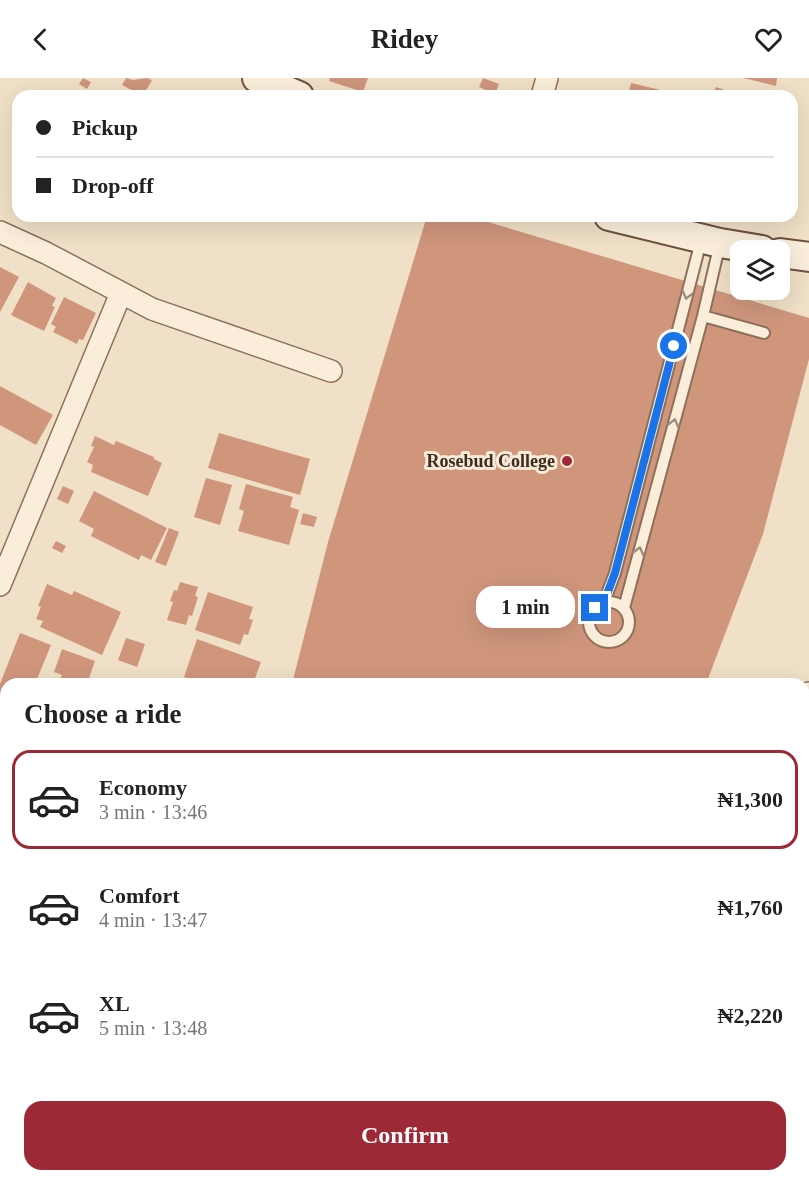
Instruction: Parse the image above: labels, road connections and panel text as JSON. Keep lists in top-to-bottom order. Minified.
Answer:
{"places":["Rosebud College"],"page":{"header":"Ridey","banner":["Pickup","Drop-off"],"bubble":"1 min","heading":"Choose a ride","list":[{"name":"Economy","note":"3 min · 13:46","value":"₦1,300"},{"name":"Comfort","note":"4 min · 13:47","value":"₦1,760"},{"name":"XL","note":"5 min · 13:48","value":"₦2,220"}],"buttons":"Confirm"}}
